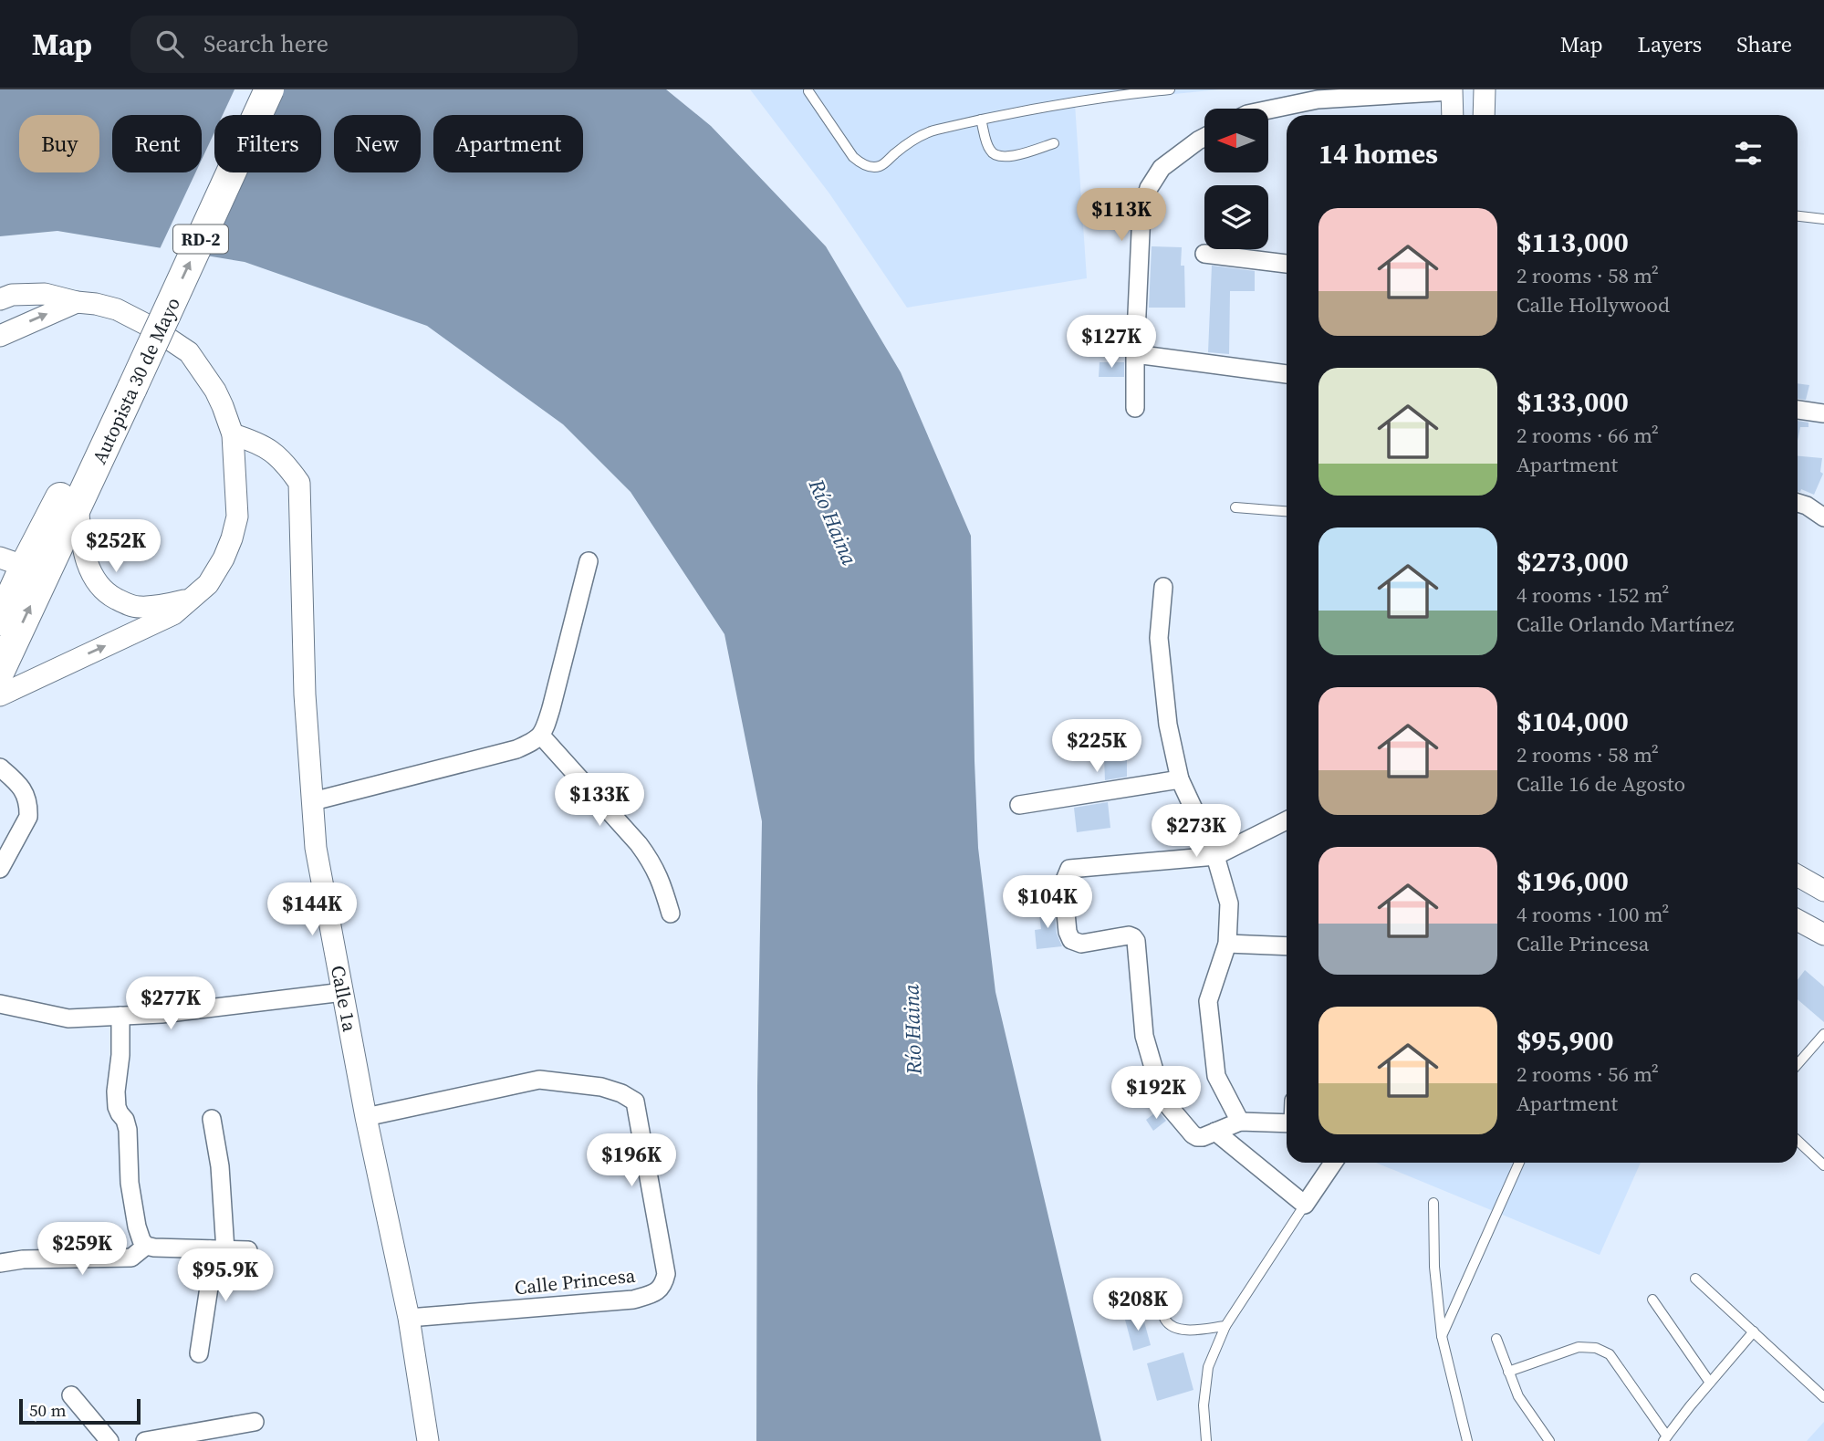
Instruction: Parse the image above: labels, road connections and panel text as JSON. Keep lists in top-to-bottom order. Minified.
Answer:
{"streets":{"highway":["RD-2","Autopista 30 de Mayo"],"street":["Calle 1a","Calle Princesa"]},"crossings":[["Calle 1a","Calle Princesa"]],"water":["Río Haina"],"scale_bar":"50 m","north":"left","page":{"header":"Map","search":"Search here","nav":["Map","Layers","Share"],"chip":["Buy","Rent","Filters","New","Apartment"],"heading":"14 homes","price":["$113K","$127K","$252K","$225K","$133K","$273K","$104K","$144K","$277K","$192K","$196K","$259K","$95.9K","$208K"],"list":[{"name":"$113,000","note":"2 rooms · 58 m² · Calle Hollywood"},{"name":"$133,000","note":"2 rooms · 66 m² · Apartment"},{"name":"$273,000","note":"4 rooms · 152 m² · Calle Orlando Martínez"},{"name":"$104,000","note":"2 rooms · 58 m² · Calle 16 de Agosto"},{"name":"$196,000","note":"4 rooms · 100 m² · Calle Princesa"},{"name":"$95,900","note":"2 rooms · 56 m² · Apartment"}],"scale":"50 m"}}
